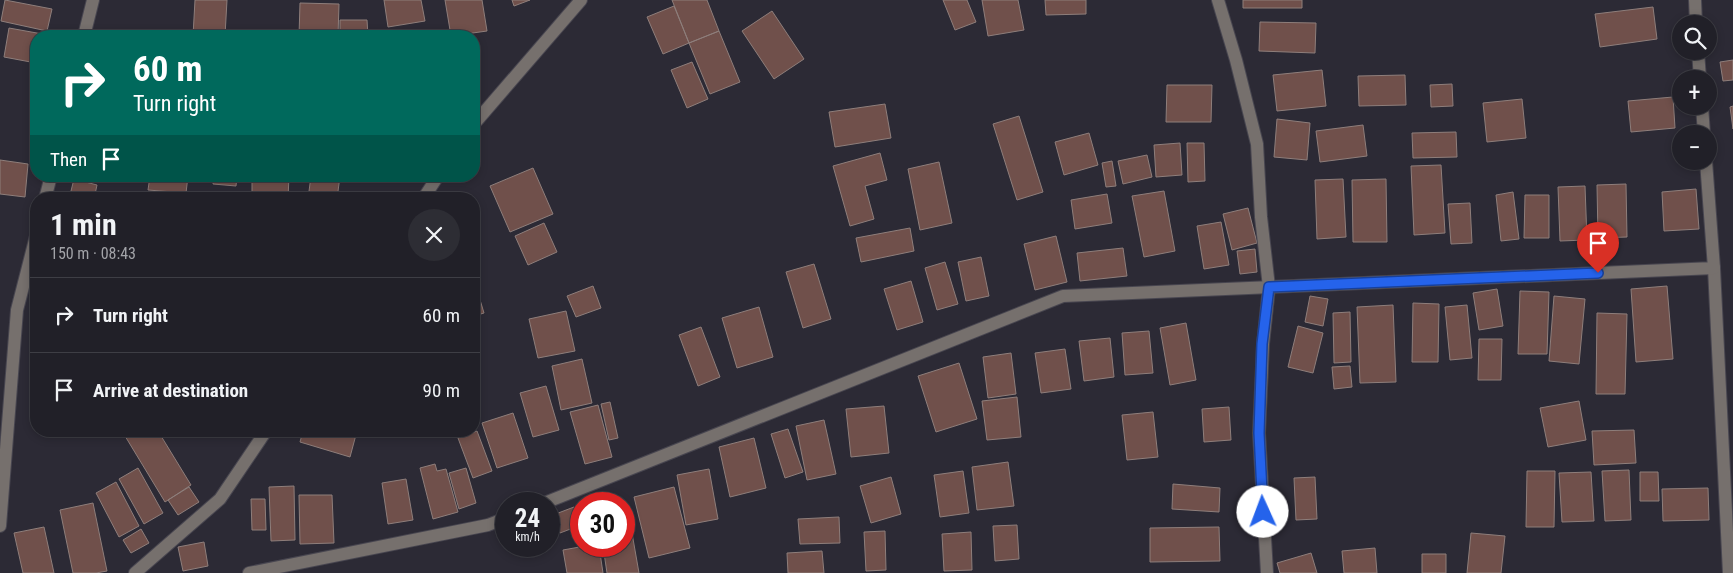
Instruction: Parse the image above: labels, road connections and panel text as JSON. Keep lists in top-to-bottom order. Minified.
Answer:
{"page":{"map_buttons":["+","−"],"turn":["60 m","Turn right"],"then":"Then","heading":["1 min","150 m · 08:43"],"list":[{"name":"Turn right","value":"60 m"},{"name":"Arrive at destination","value":"90 m"}],"speed":"24 km/h","limit":"30"}}
